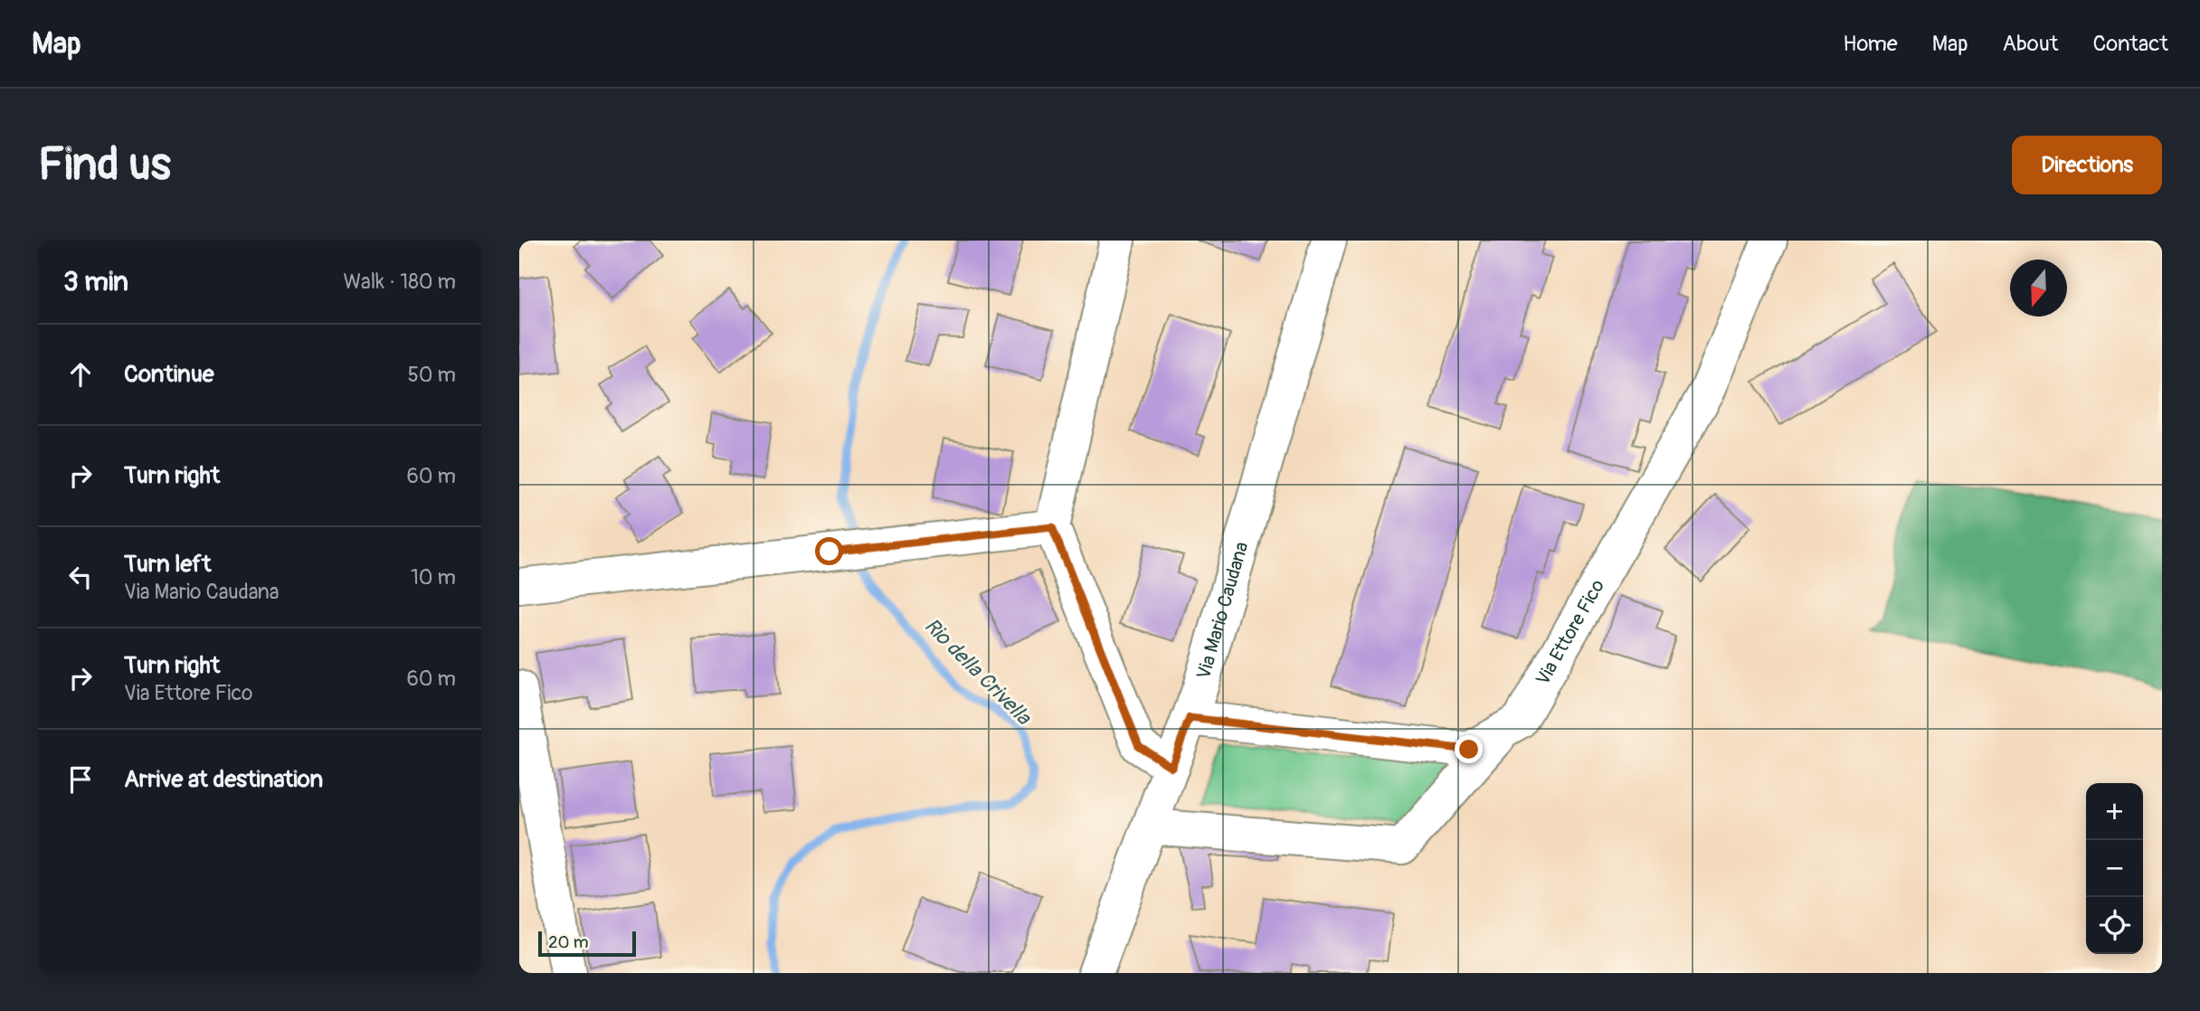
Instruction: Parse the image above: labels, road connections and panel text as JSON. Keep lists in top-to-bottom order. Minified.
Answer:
{"streets":{"street":["Via Mario Caudana","Via Ettore Fico"]},"crossings":[["Via Mario Caudana","Via Ettore Fico"]],"water":["Rio della Crivella"],"scale_bar":"20 m","north":"bottom","page":{"header":"Map","nav":["Home","Map","About","Contact"],"buttons":"Directions","title":"Find us","heading":["3 min","Walk · 180 m"],"list":[["Continue","50 m"],["Turn right","60 m"],["Turn left","Via Mario Caudana","10 m"],["Turn right","Via Ettore Fico","60 m"],"Arrive at destination"],"map_buttons":["+","−"],"scale":"20 m"}}
